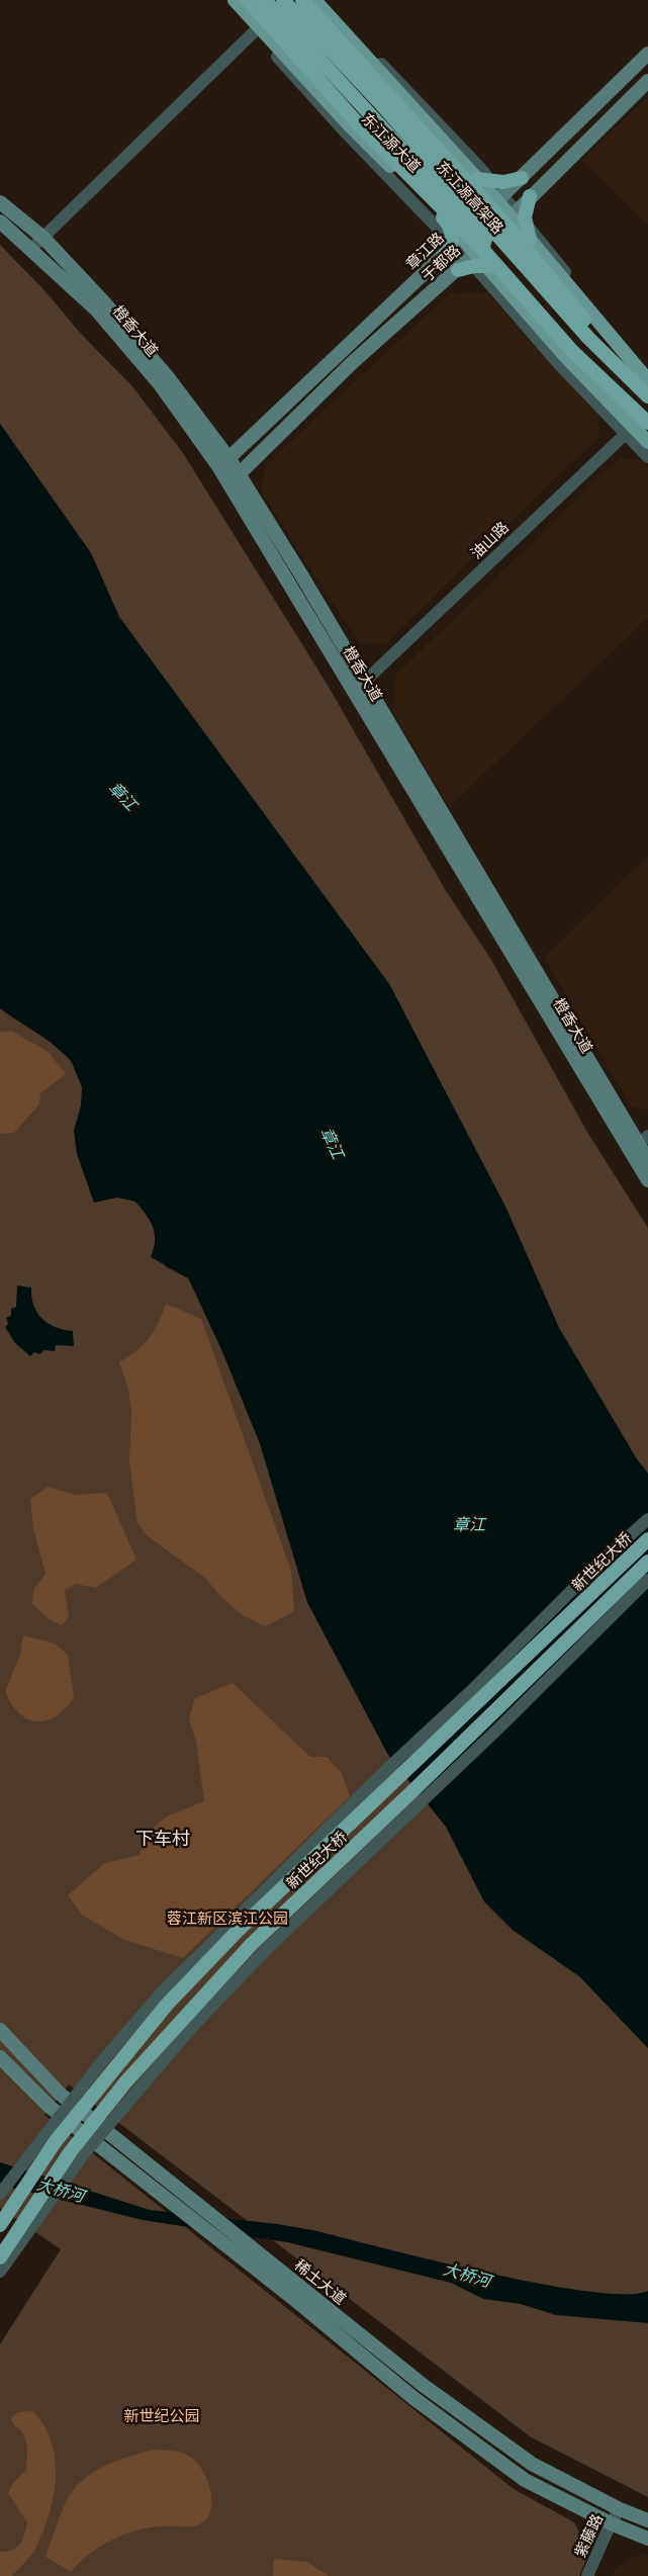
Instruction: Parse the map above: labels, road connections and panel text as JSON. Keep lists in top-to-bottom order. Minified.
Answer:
{"streets":{"highway":["东江源高架路","新世纪大桥"],"main road":["东江源大道","章江路","于都路","橙香大道","稀土大道"],"street":["油山路","紫藤路"]},"crossings":[["章江路","橙香大道"],["于都路","橙香大道"],["橙香大道","油山路"],["稀土大道","紫藤路"]],"districts":["下车村"],"water":["章江","大桥河"],"parks":["蓉江新区滨江公园","新世纪公园"]}
